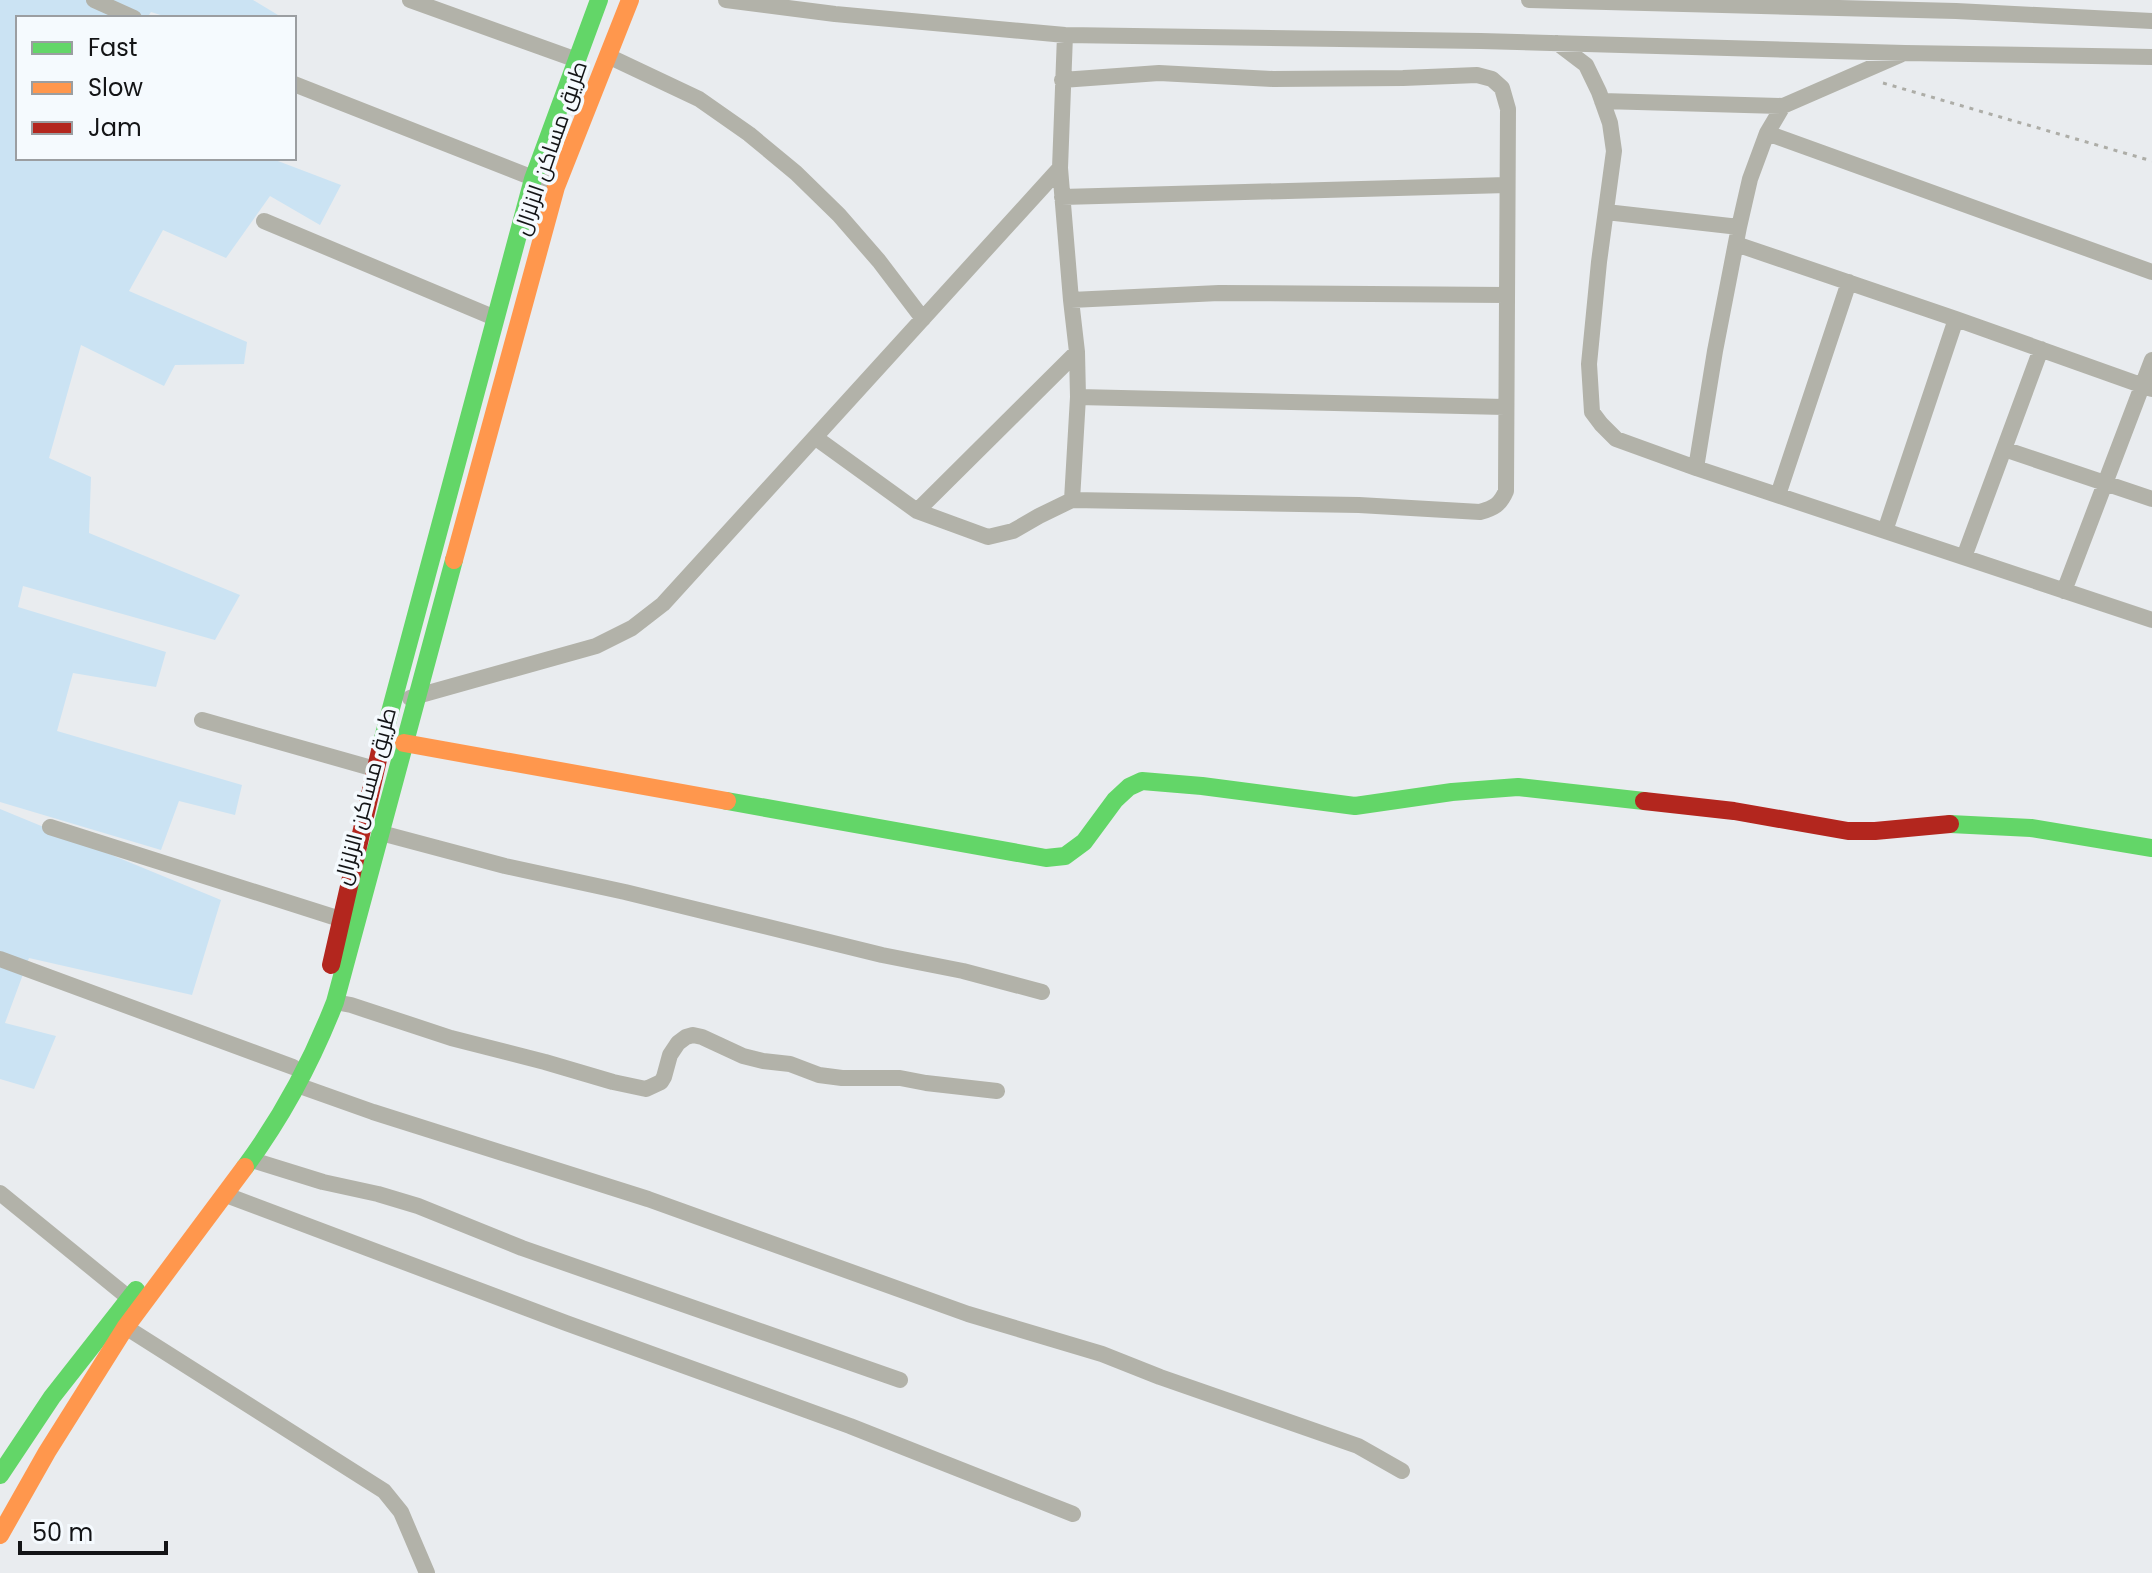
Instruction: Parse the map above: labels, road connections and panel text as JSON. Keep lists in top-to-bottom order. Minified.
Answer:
{"streets":{"street":["طريق مساكن الزلزال"]},"legend":["Fast","Slow","Jam"],"scale_bar":"50 m"}
